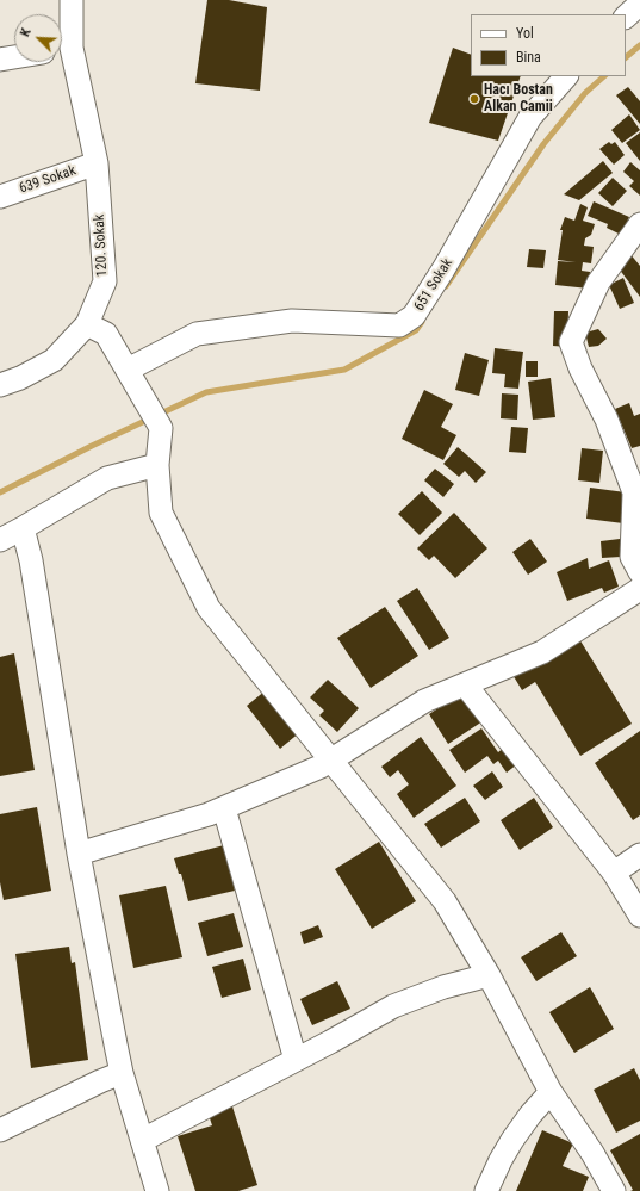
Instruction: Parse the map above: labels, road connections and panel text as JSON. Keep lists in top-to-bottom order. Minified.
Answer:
{"streets":{"street":["639 Sokak","120. Sokak","651 Sokak"]},"crossings":[["639 Sokak","120. Sokak"]],"places":["Hacı Bostan Alkan Camii"],"legend":["Yol","Bina"],"north":"top left"}
